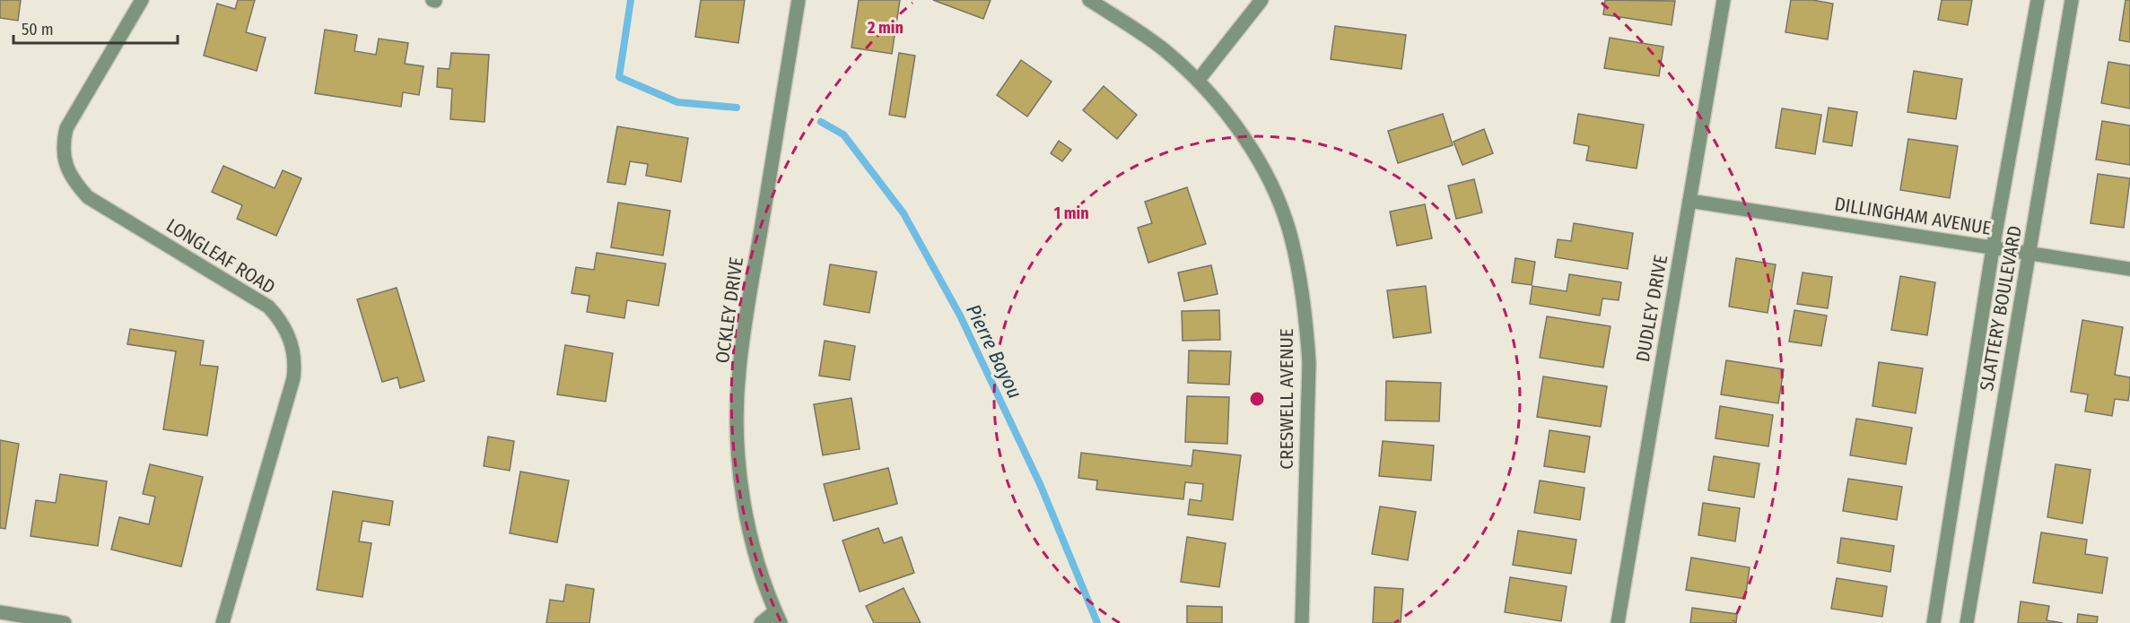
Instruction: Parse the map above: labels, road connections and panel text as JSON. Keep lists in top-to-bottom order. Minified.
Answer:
{"streets":{"street":["DILLINGHAM AVENUE","LONGLEAF ROAD","DUDLEY DRIVE","SLATTERY BOULEVARD","OCKLEY DRIVE","CRESWELL AVENUE"]},"crossings":[["DILLINGHAM AVENUE","DUDLEY DRIVE"],["DILLINGHAM AVENUE","SLATTERY BOULEVARD"]],"water":["Pierre Bayou"],"scale_bar":"50 m","rings":["2 min","1 min"]}
